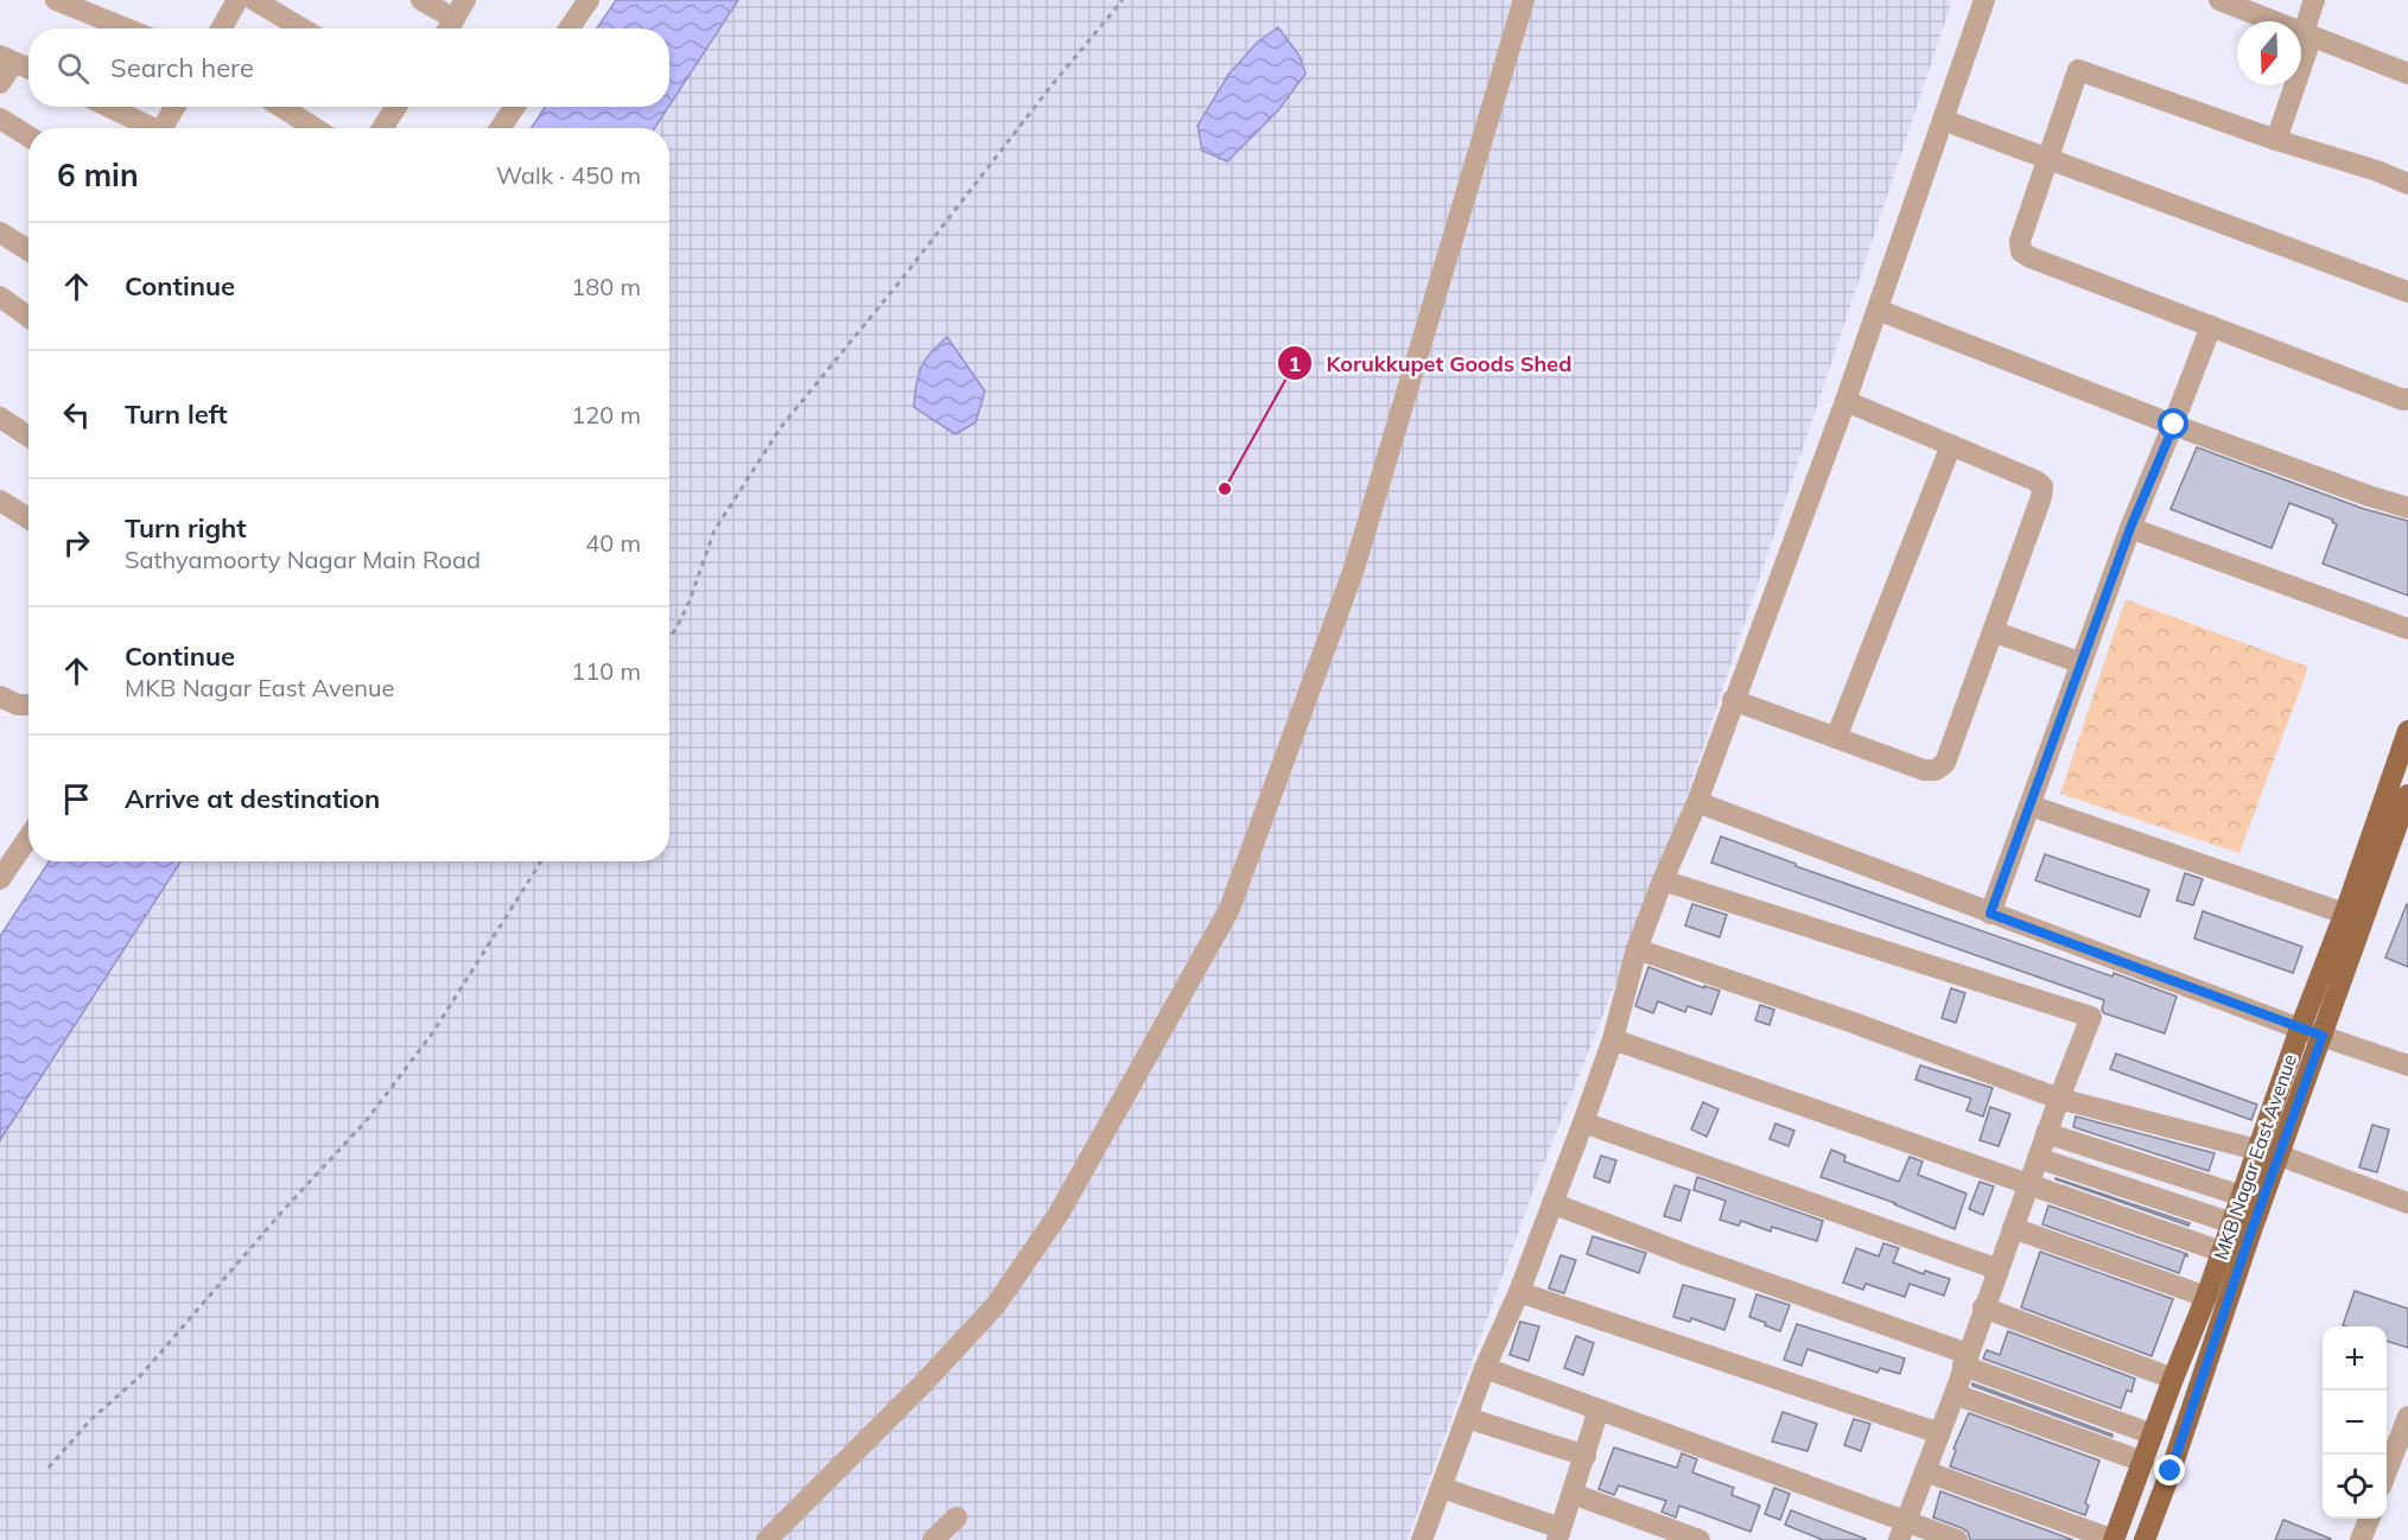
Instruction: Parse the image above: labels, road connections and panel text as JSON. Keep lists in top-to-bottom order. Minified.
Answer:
{"streets":{"main road":["MKB Nagar East Avenue"]},"places":["Korukkupet Goods Shed"],"north":"bottom","page":{"search":"Search here","heading":["6 min","Walk · 450 m"],"list":[["Continue","180 m"],["Turn left","120 m"],["Turn right","Sathyamoorty Nagar Main Road","40 m"],["Continue","MKB Nagar East Avenue","110 m"],"Arrive at destination"],"map_buttons":["+","−"]}}
